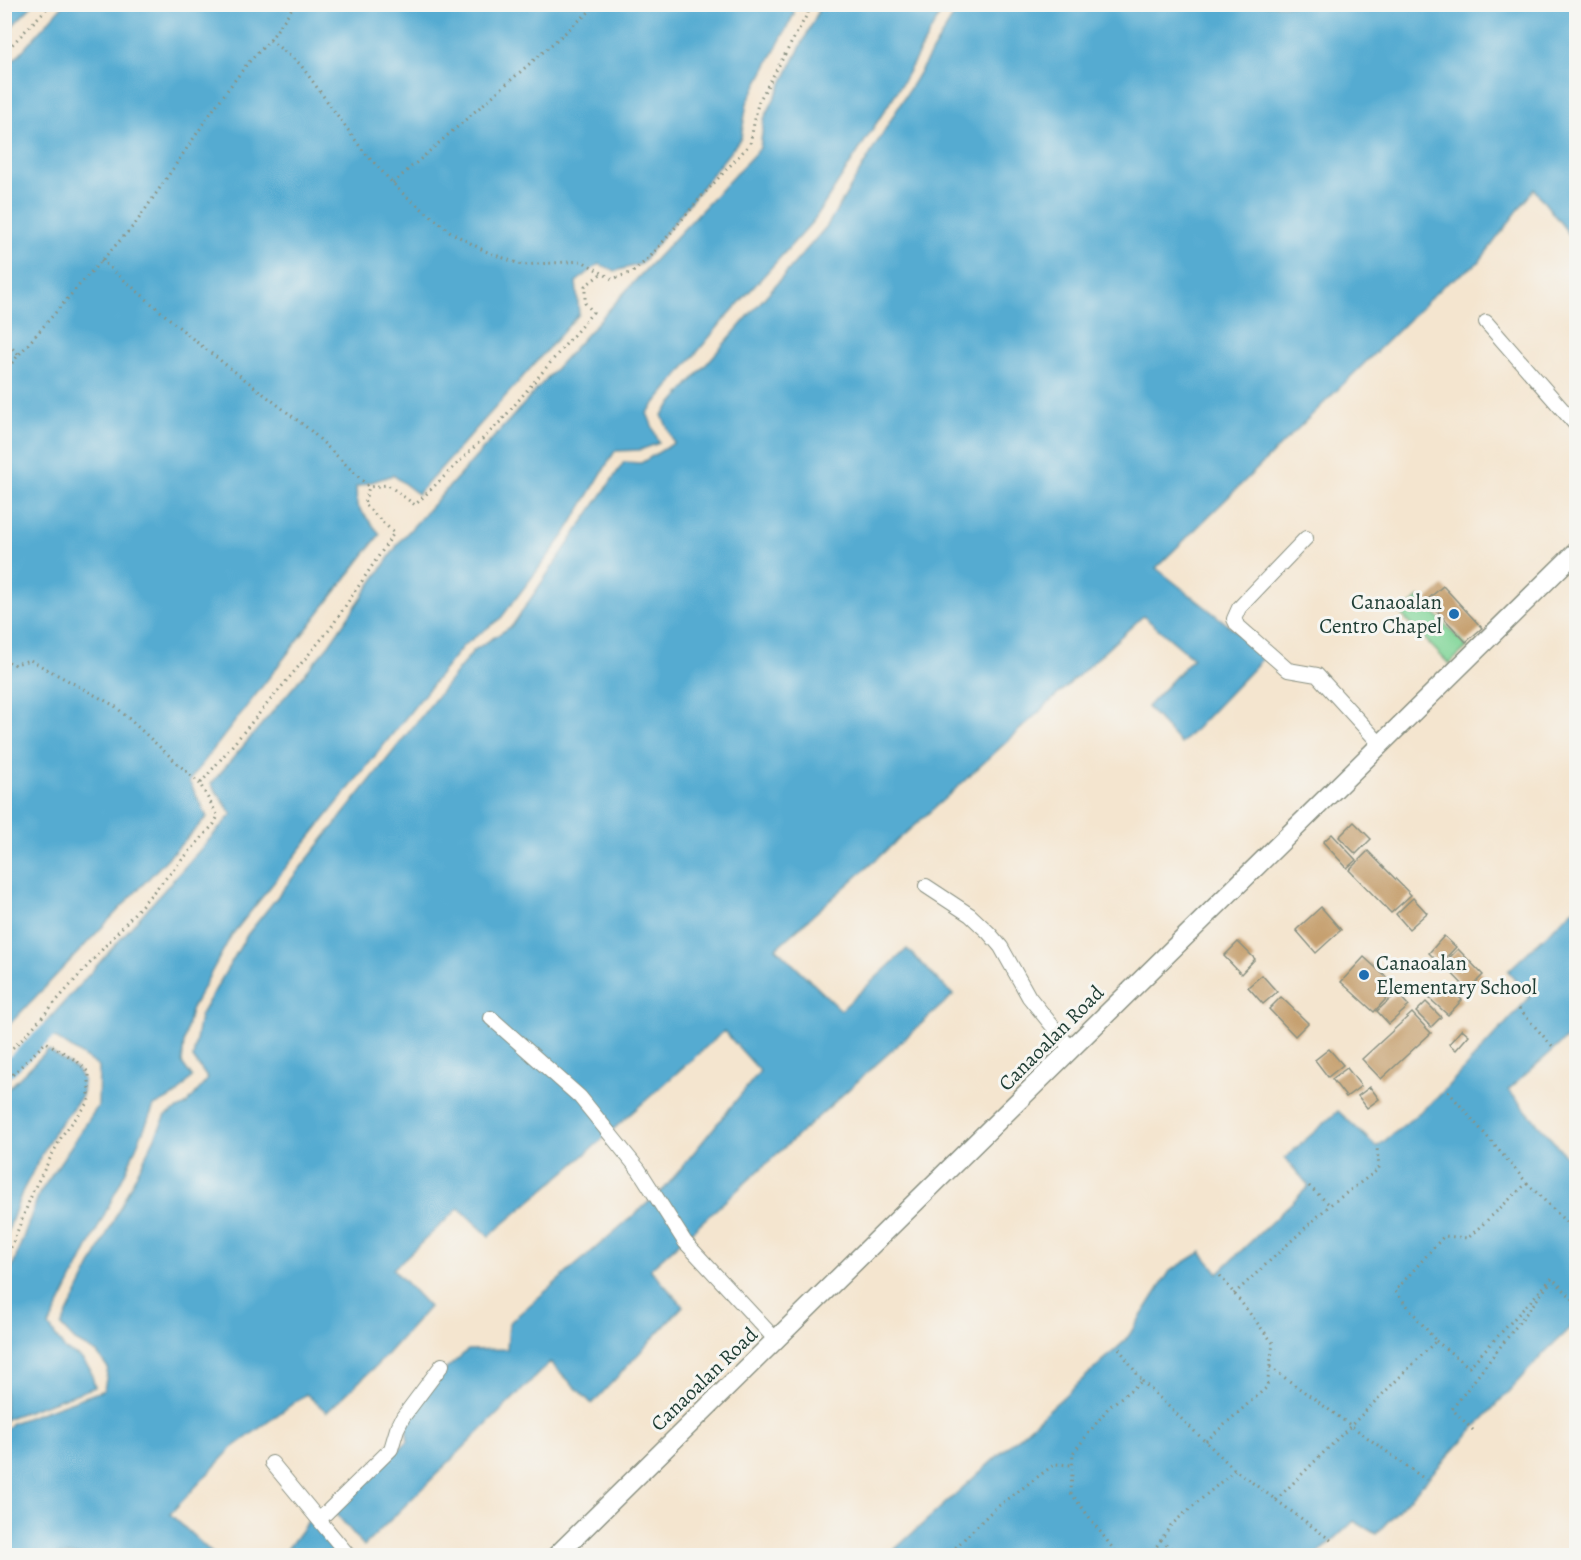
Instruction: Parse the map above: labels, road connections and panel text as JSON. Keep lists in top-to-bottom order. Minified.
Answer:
{"streets":{"street":["Canaoalan Road"]},"places":["Canaoalan Centro Chapel","Canaoalan Elementary School"]}
